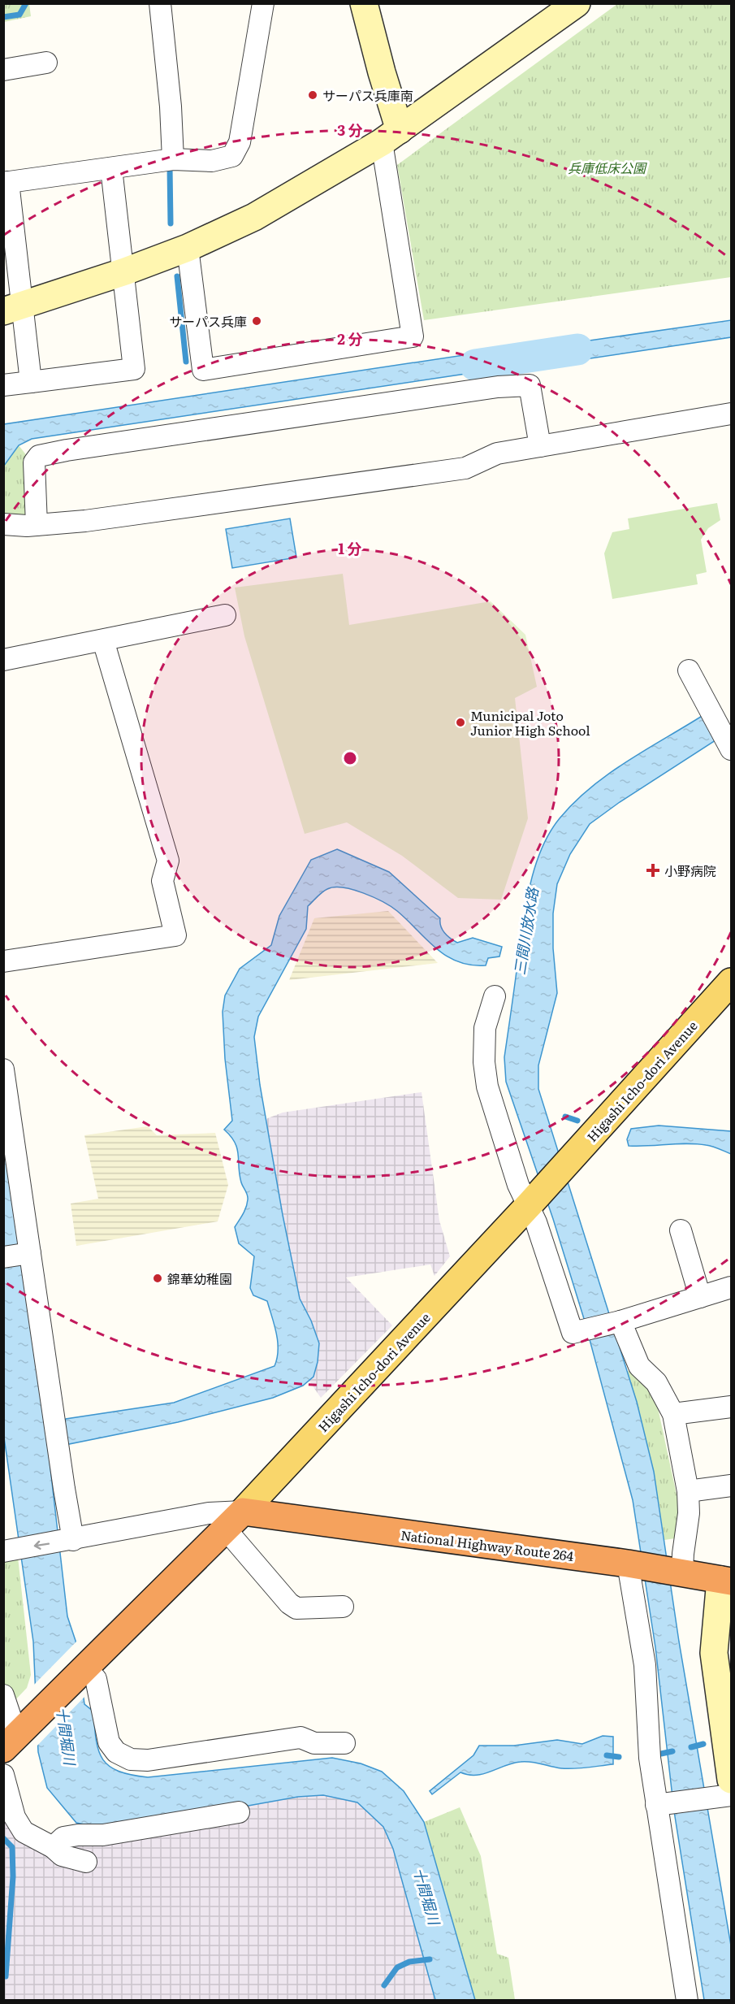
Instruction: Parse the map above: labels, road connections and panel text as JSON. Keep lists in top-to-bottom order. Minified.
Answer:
{"streets":{"highway":["Higashi Icho-dori Avenue","National Highway Route 264"]},"crossings":[["Higashi Icho-dori Avenue","National Highway Route 264"]],"water":["三間川放水路","十間堀川"],"parks":["兵庫低床公園"],"places":{"other":["サーパス兵庫南","サーパス兵庫","Municipal Joto Junior High School","錦華幼稚園"],"health":["小野病院"]},"rings":["3 分","2 分","1 分"]}
